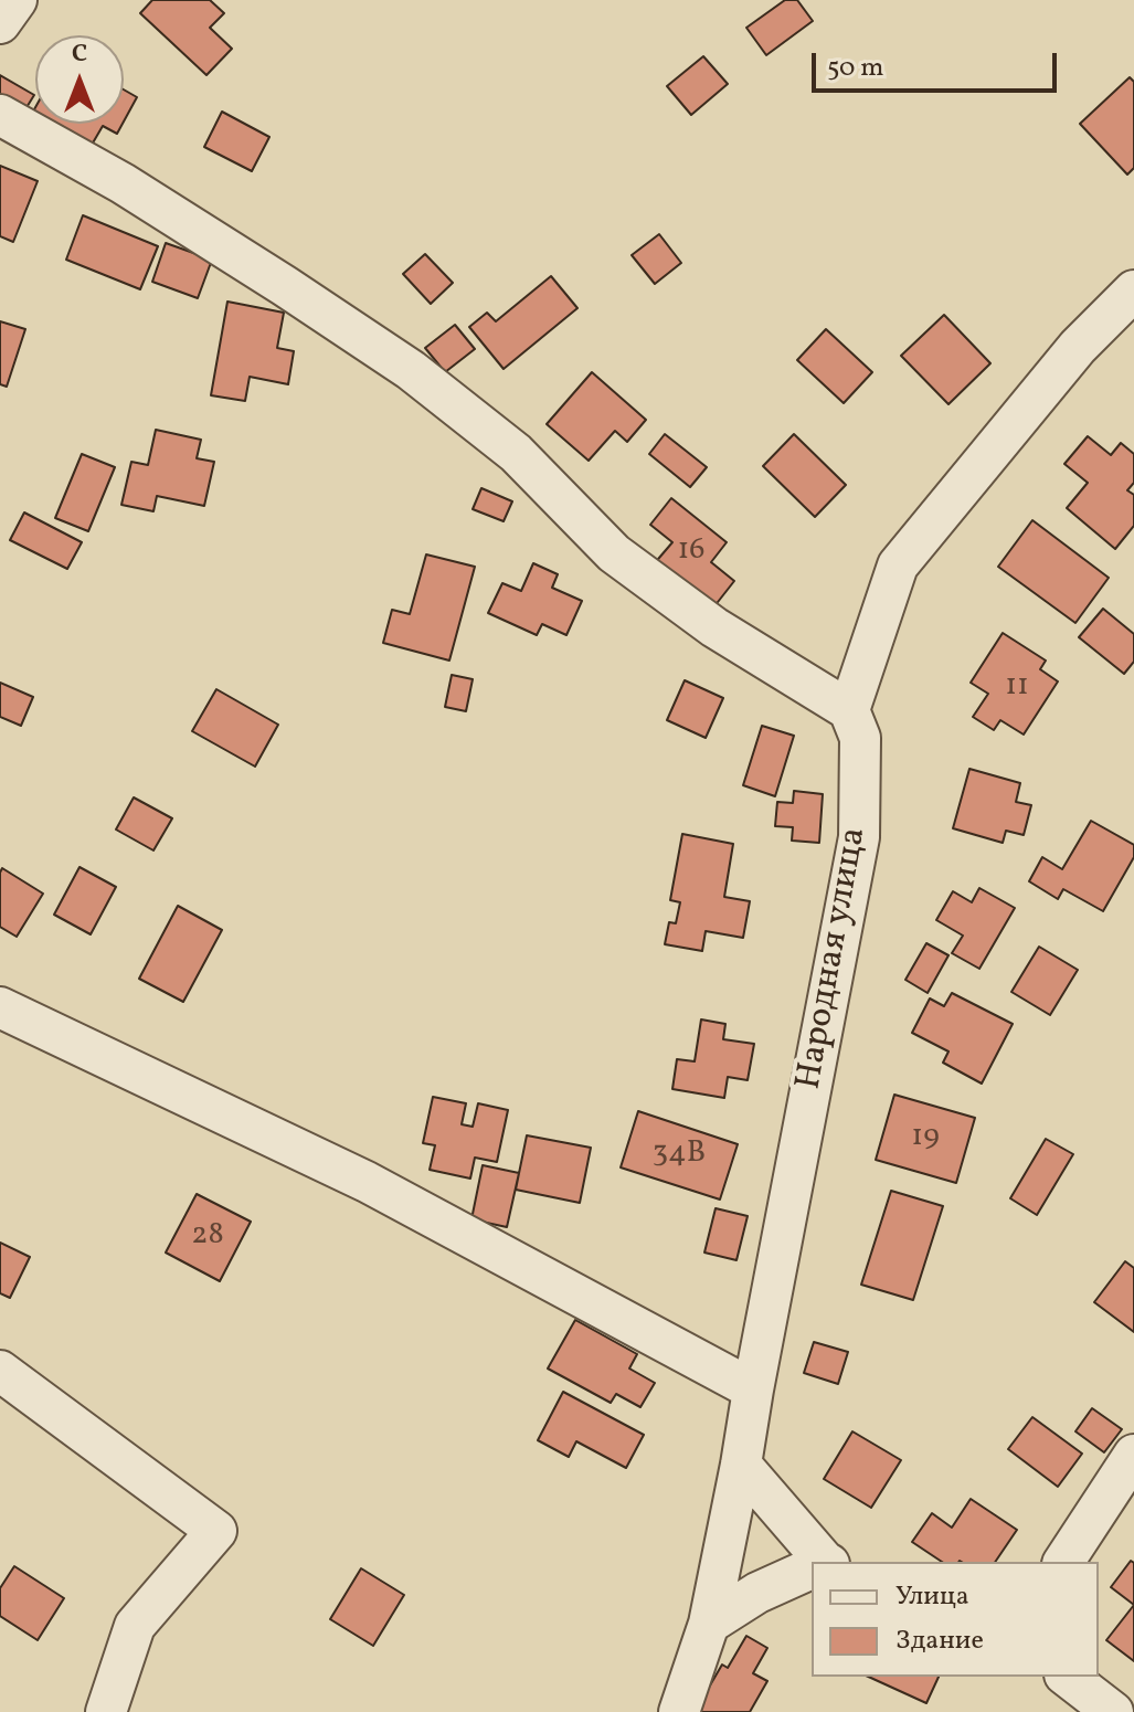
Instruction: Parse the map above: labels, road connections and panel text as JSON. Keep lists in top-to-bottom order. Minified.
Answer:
{"streets":{"street":["Народная улица"]},"house_numbers":["16","11","19","34В","28"],"legend":["Улица","Здание"],"scale_bar":"50 m","north":"top"}
